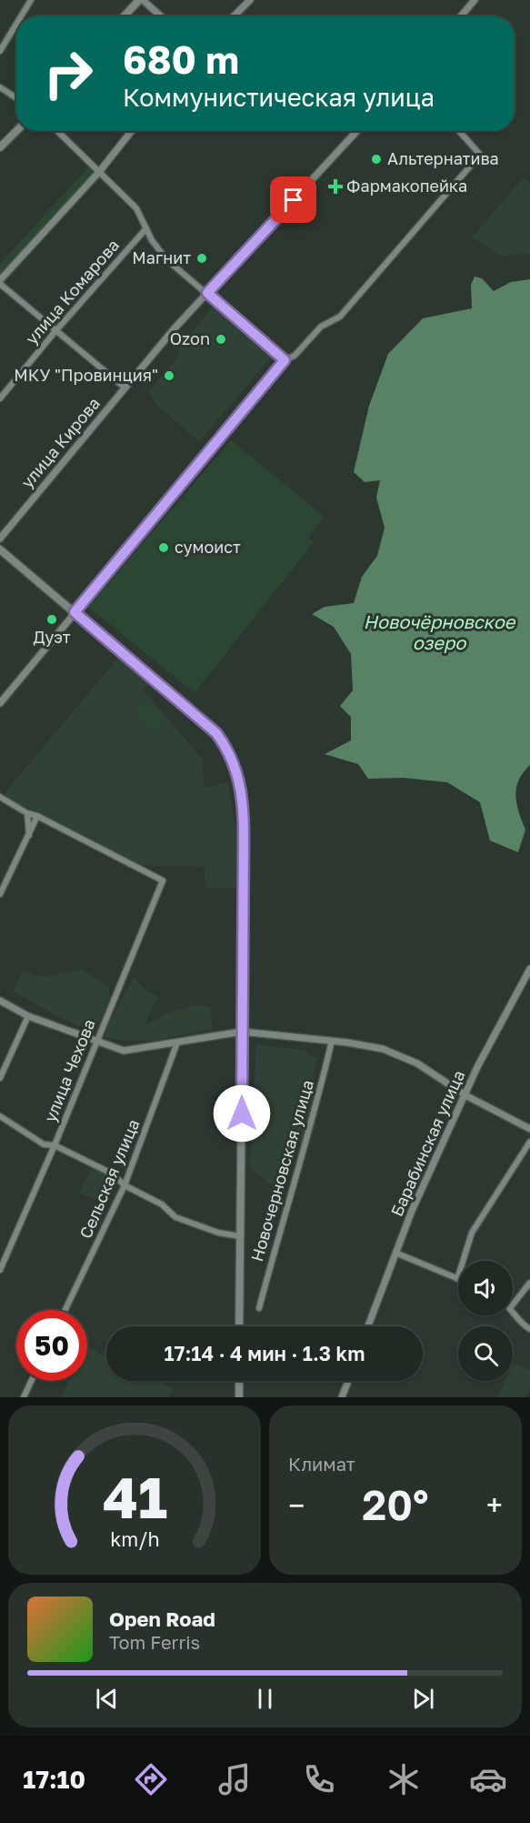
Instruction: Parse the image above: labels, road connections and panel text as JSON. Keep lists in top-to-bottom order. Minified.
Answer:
{"streets":{"street":["улица Комарова","улица Кирова","улица Чехова","Барабинская улица","Новочерновская улица","Сельская улица"]},"water":["Новочёрновское озеро"],"places":{"other":["Альтернатива","Магнит","Ozon","МКУ \"Провинция\"","сумоист","Дуэт"],"health":["Фармакопейка"]},"page":{"turn":["680 m","Коммунистическая улица"],"limit":"50","trip":"17:14 · 4 мин · 1.3 km","tile":"Климат","heat":["−","20°","+"],"song":["Open Road","Tom Ferris"],"tabs":"17:10","gauge":["41","km/h"]}}
